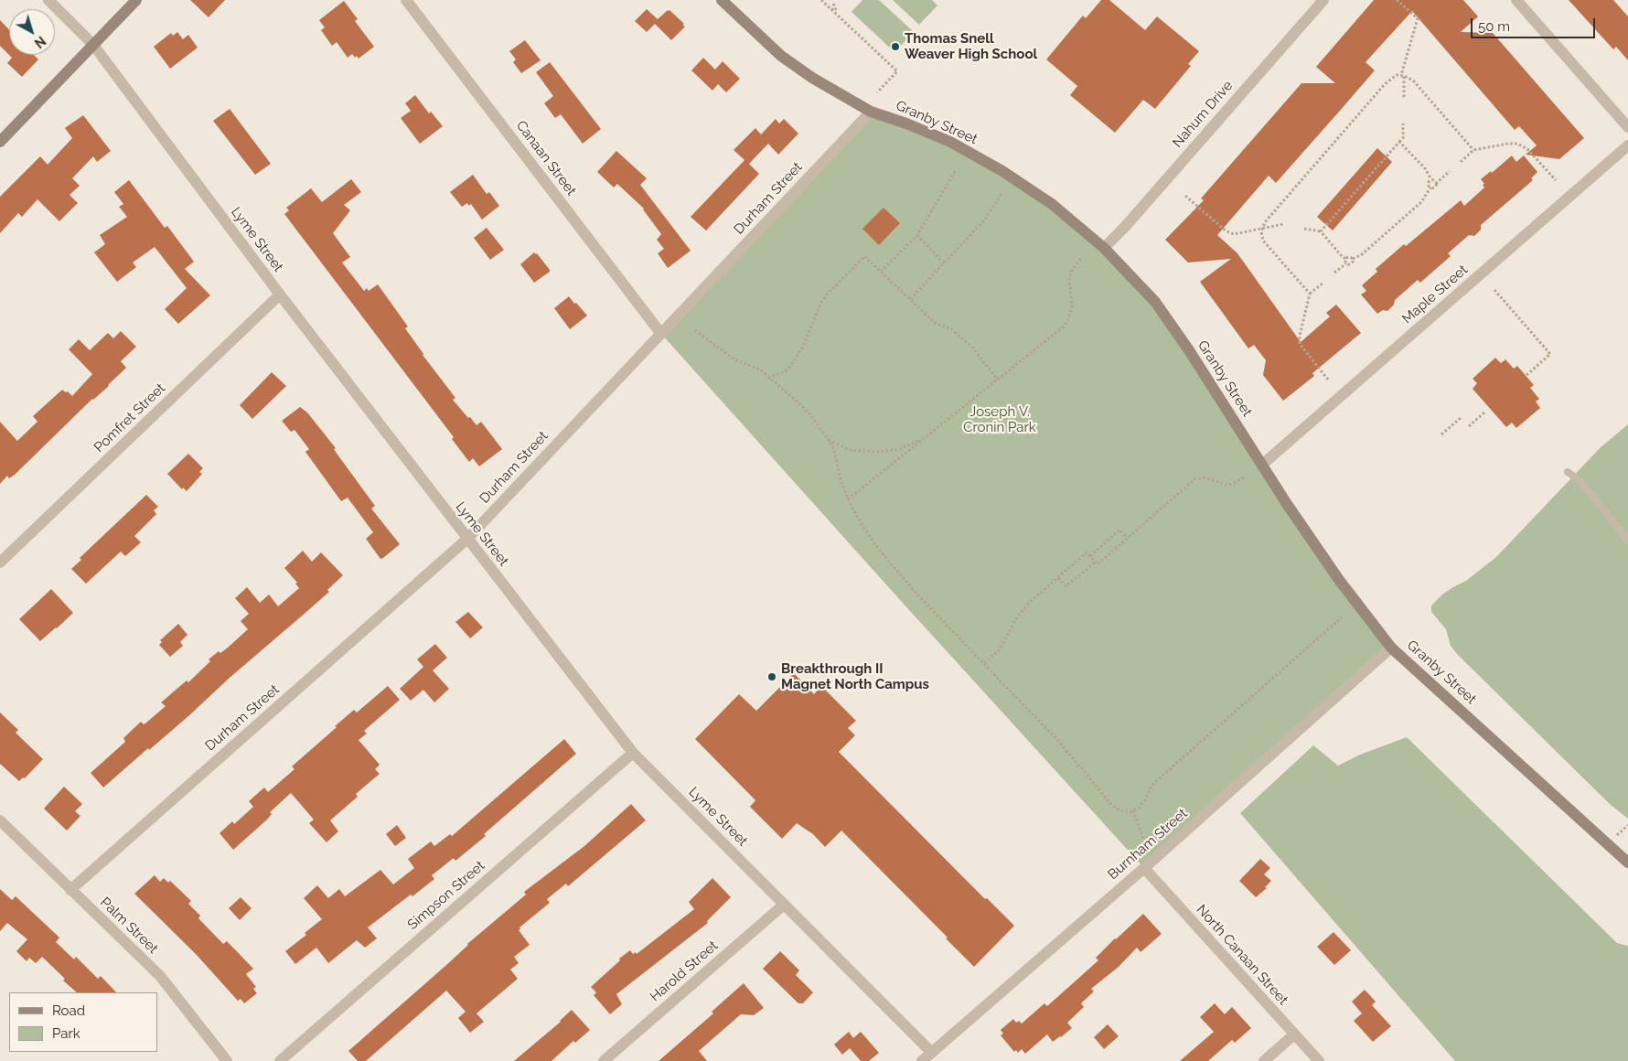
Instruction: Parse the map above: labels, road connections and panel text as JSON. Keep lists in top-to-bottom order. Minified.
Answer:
{"streets":{"main road":["Granby Street"],"street":["Nahum Drive","Canaan Street","Durham Street","Lyme Street","Maple Street","Pomfret Street","Burnham Street","Simpson Street","Palm Street","North Canaan Street","Harold Street"]},"crossings":[["Nahum Drive","Granby Street"],["Granby Street","Durham Street"],["Granby Street","Maple Street"],["Granby Street","Burnham Street"],["Canaan Street","Durham Street"],["Durham Street","Lyme Street"],["Durham Street","Palm Street"],["Lyme Street","Pomfret Street"],["Lyme Street","Burnham Street"],["Lyme Street","Simpson Street"],["Lyme Street","Harold Street"],["Burnham Street","North Canaan Street"]],"parks":["Joseph V. Cronin Park"],"places":["Thomas Snell Weaver High School","Breakthrough II Magnet North Campus"],"legend":["Road","Park"],"scale_bar":"50 m","north":"bottom right"}
